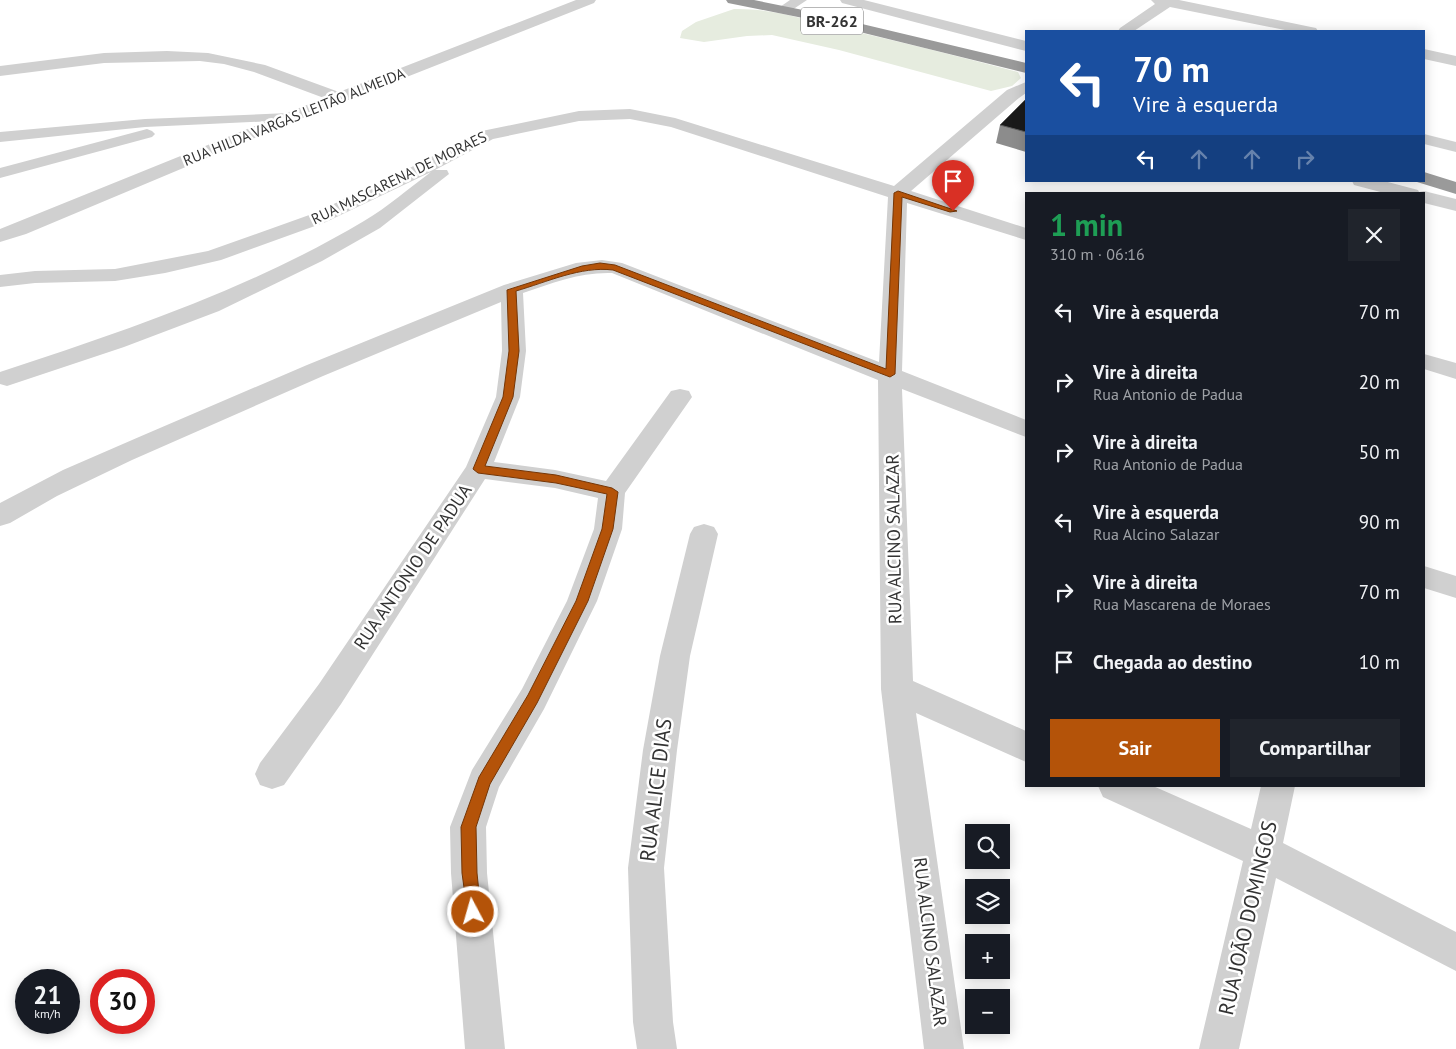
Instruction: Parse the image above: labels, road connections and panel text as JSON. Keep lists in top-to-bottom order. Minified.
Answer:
{"streets":{"highway":["BR-262"],"street":["RUA HILDA VARGAS LEITÃO ALMEIDA","RUA MASCARENA DE MORAES","RUA ALCINO SALAZAR","RUA ANTONIO DE PADUA","RUA ALICE DIAS","RUA JOÃO DOMINGOS"]},"crossings":[["RUA MASCARENA DE MORAES","RUA ALCINO SALAZAR"]],"page":{"turn":["70 m","Vire à esquerda"],"heading":["1 min","310 m · 06:16"],"list":[{"name":"Vire à esquerda","value":"70 m"},{"name":"Vire à direita","note":"Rua Antonio de Padua","value":"20 m"},{"name":"Vire à direita","note":"Rua Antonio de Padua","value":"50 m"},{"name":"Vire à esquerda","note":"Rua Alcino Salazar","value":"90 m"},{"name":"Vire à direita","note":"Rua Mascarena de Moraes","value":"70 m"},{"name":"Chegada ao destino","value":"10 m"}],"buttons":["Sair","Compartilhar"],"map_buttons":["+","−"],"speed":"21 km/h","limit":"30"}}
